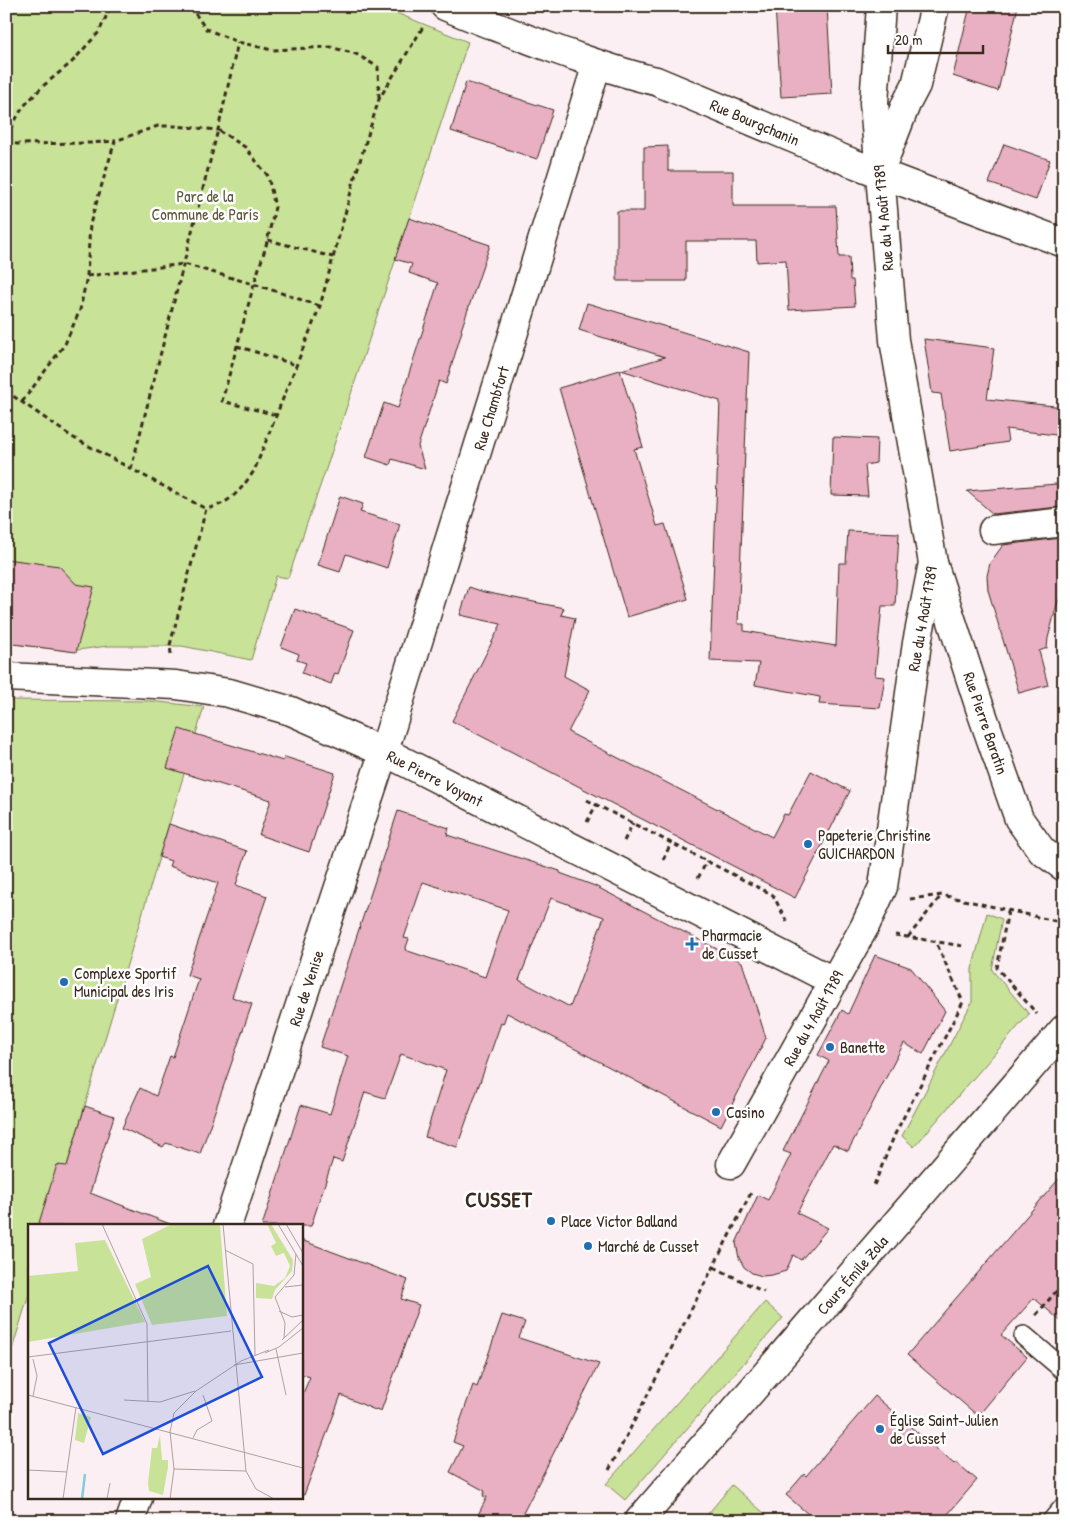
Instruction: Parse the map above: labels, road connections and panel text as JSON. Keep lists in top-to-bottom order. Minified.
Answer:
{"streets":{"street":["Rue Bourgchanin","Rue du 4 Août 1789","Rue Chambfort","Rue Pierre Baratin","Rue Pierre Voyant","Rue de Venise","Cours Émile Zola"]},"crossings":[["Rue Bourgchanin","Rue du 4 Août 1789"],["Rue Bourgchanin","Rue Chambfort"],["Rue du 4 Août 1789","Rue Pierre Baratin"],["Rue du 4 Août 1789","Rue Pierre Voyant"],["Rue Chambfort","Rue Pierre Voyant"],["Rue Chambfort","Rue de Venise"],["Rue Pierre Voyant","Rue de Venise"]],"districts":["CUSSET"],"parks":["Parc de la Commune de Paris"],"places":{"other":["Papeterie Christine GUICHARDON","Complexe Sportif Municipal des Iris","Banette","Casino","Place Victor Balland","Marché de Cusset","Église Saint-Julien de Cusset"],"health":["Pharmacie de Cusset"]},"scale_bar":"20 m"}
